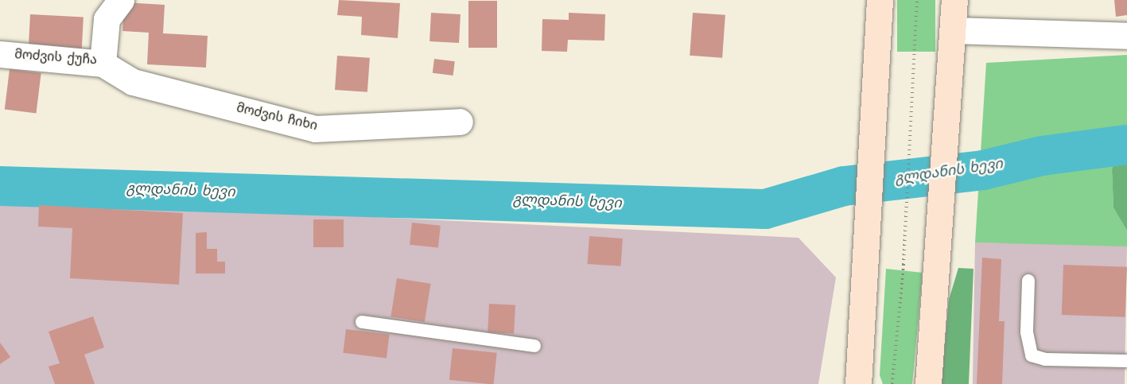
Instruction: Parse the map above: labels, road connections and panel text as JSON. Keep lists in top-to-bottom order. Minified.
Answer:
{"streets":{"street":["მოძვის ქუჩა","მოძვის ჩიხი"]},"crossings":[["მოძვის ქუჩა","მოძვის ჩიხი"]],"water":["გლდანის ხევი"]}
